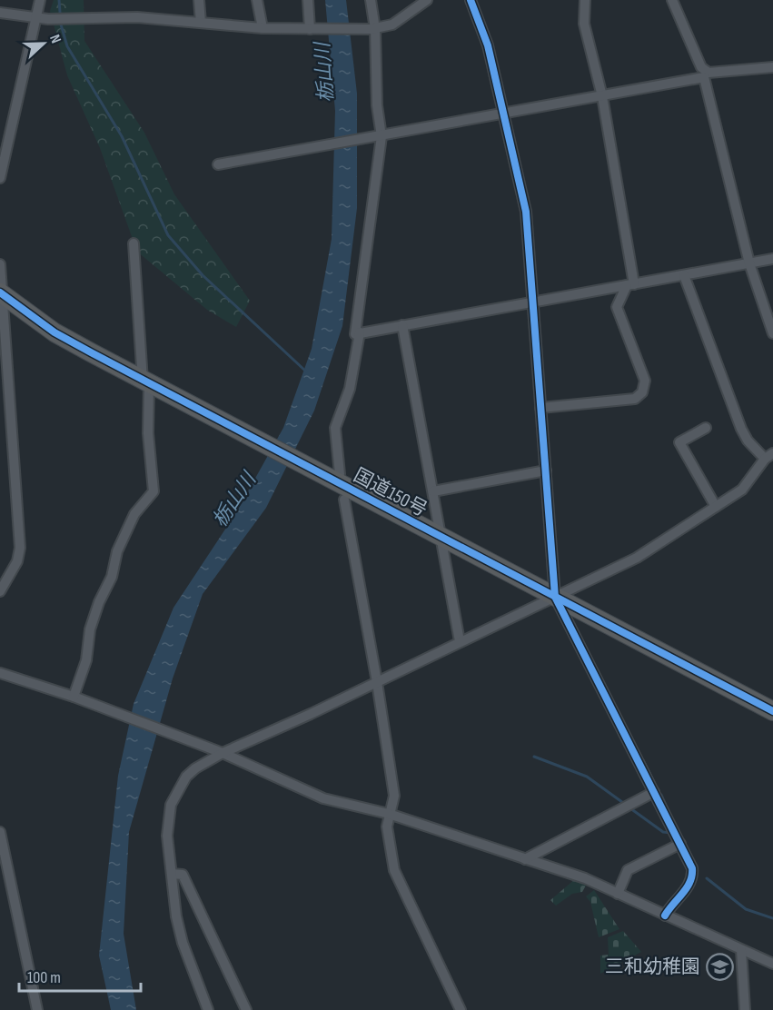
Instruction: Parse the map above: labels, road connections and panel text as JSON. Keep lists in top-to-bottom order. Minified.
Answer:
{"streets":{"highway":["国道150号"]},"water":["栃山川"],"places":{"school or university":["三和幼稚園"]},"scale_bar":"100 m","north":"right"}
